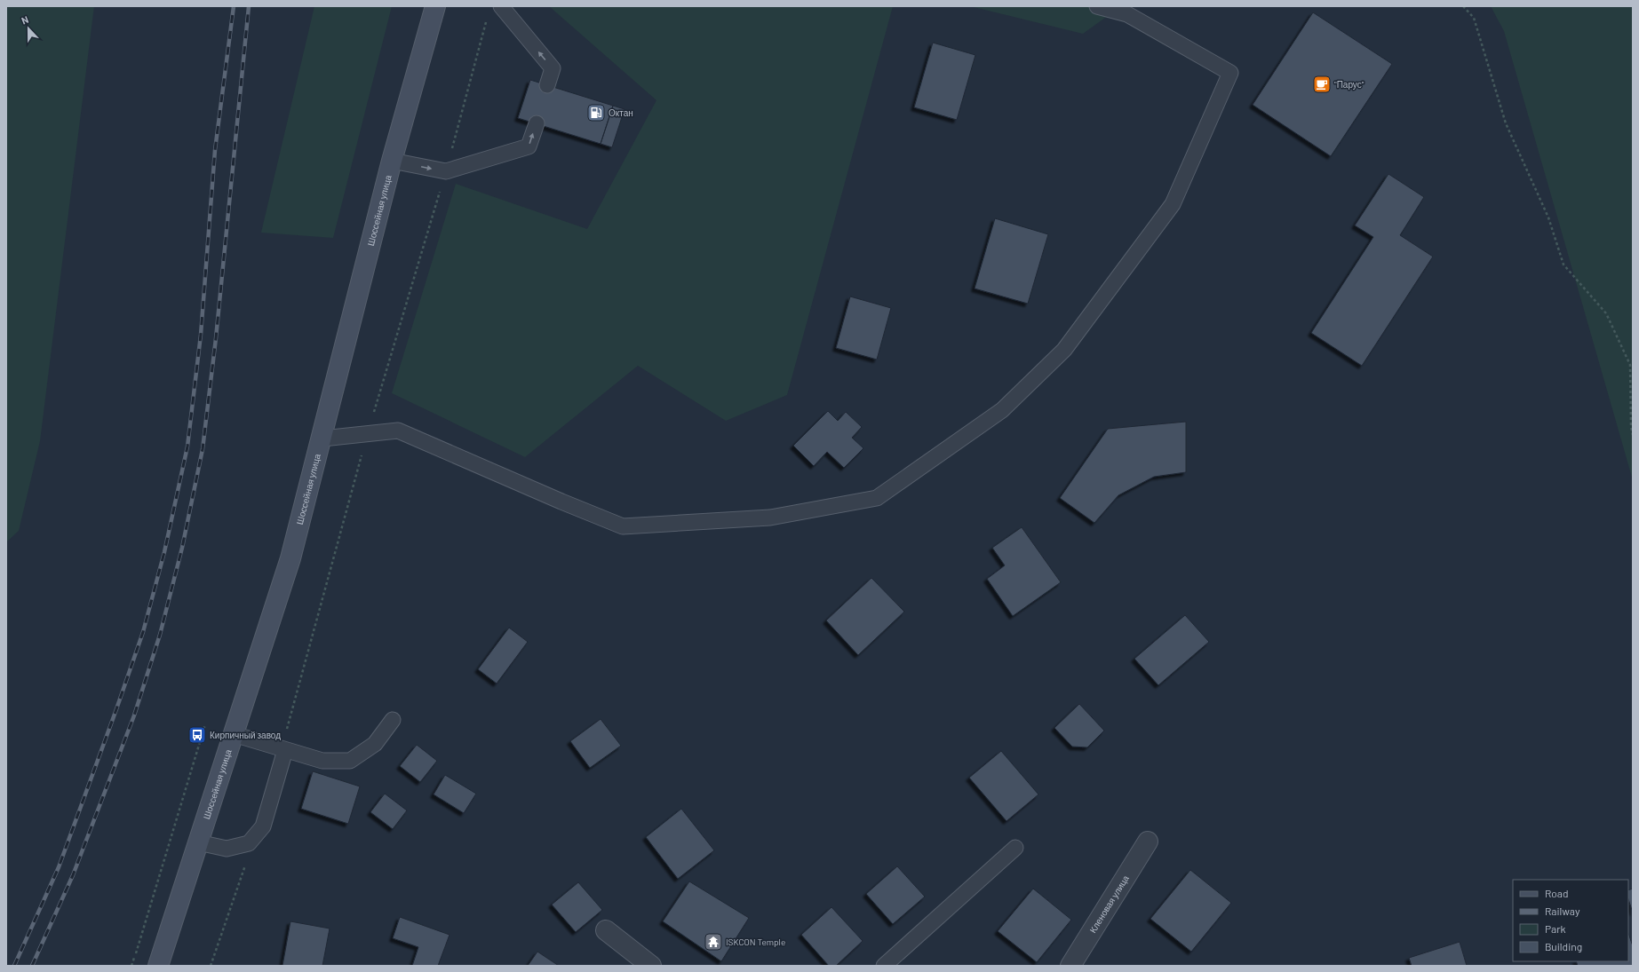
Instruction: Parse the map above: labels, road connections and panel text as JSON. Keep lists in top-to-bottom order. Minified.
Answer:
{"streets":{"main road":["Шоссейная улица"],"street":["Кленовая улица"]},"places":{"cafe":["\"Парус\""],"fuel station":["Октан"],"bus stop":["Кирпичный завод"],"temple":["ISKCON Temple"]},"legend":["Road","Railway","Park","Building"],"north":"top"}
